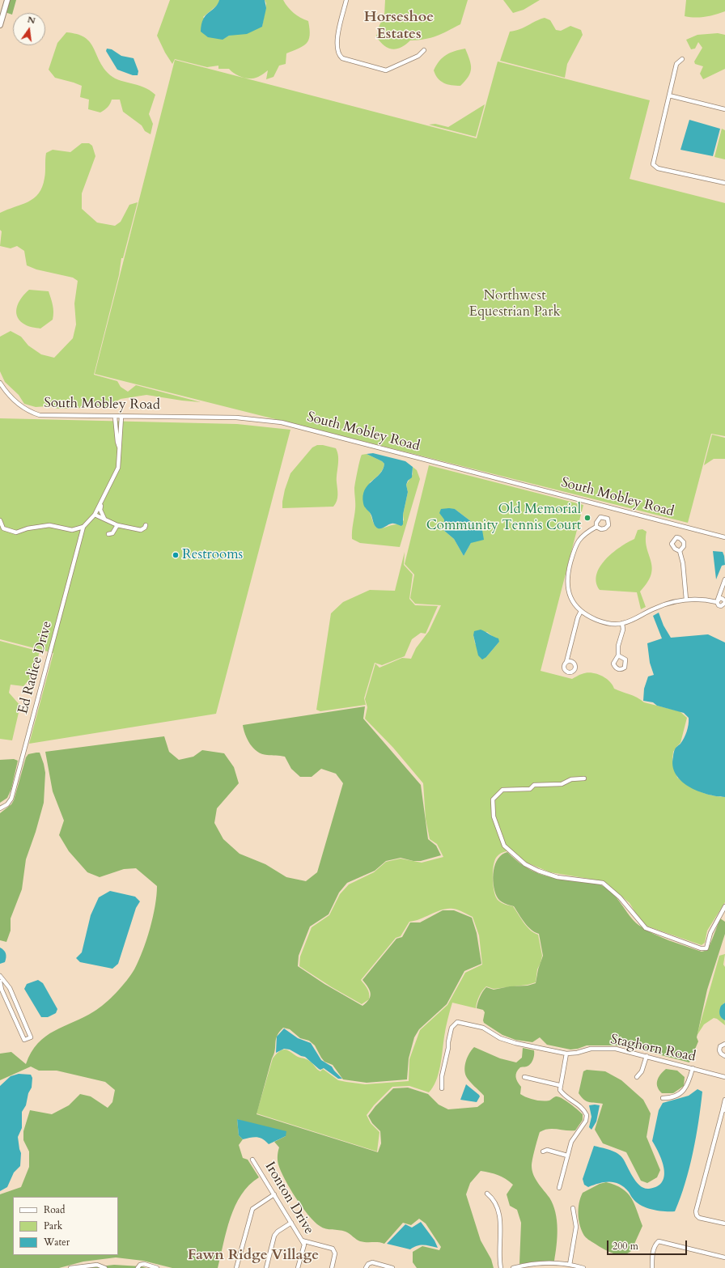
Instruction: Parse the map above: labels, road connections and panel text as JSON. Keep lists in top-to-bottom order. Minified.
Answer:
{"streets":{"street":["South Mobley Road","Ed Radice Drive","Staghorn Road","Ironton Drive"]},"crossings":[["South Mobley Road","Ed Radice Drive"]],"districts":["Horseshoe Estates","Fawn Ridge Village"],"parks":["Northwest Equestrian Park"],"places":["Old Memorial Community Tennis Court","Restrooms"],"legend":["Road","Park","Water"],"scale_bar":"200 m","north":"top"}
